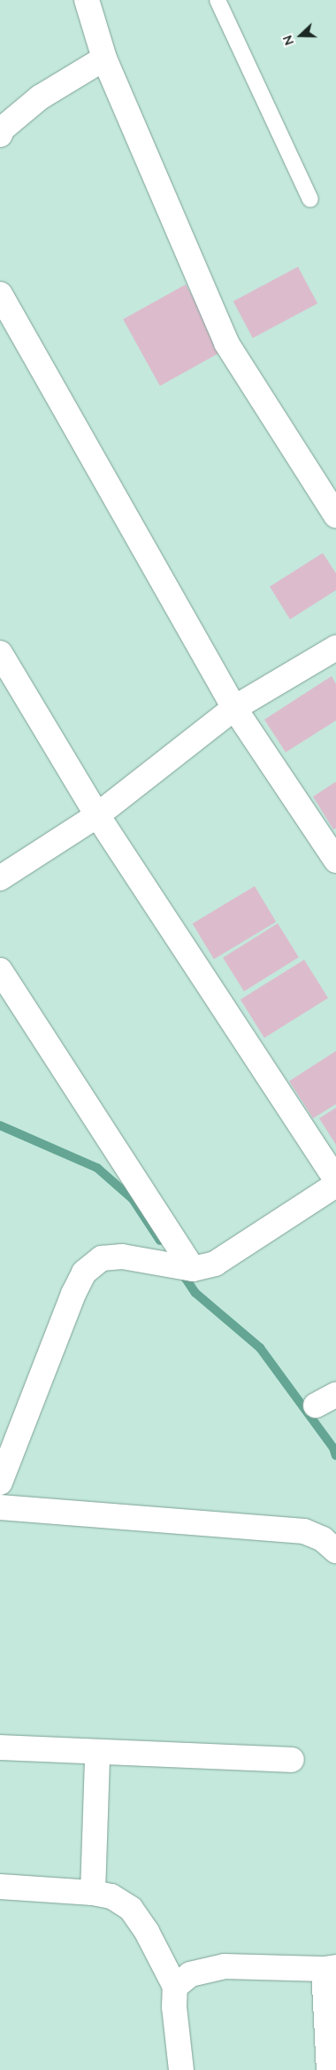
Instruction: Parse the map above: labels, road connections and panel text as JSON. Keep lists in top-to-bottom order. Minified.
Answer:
{"north":"left"}
